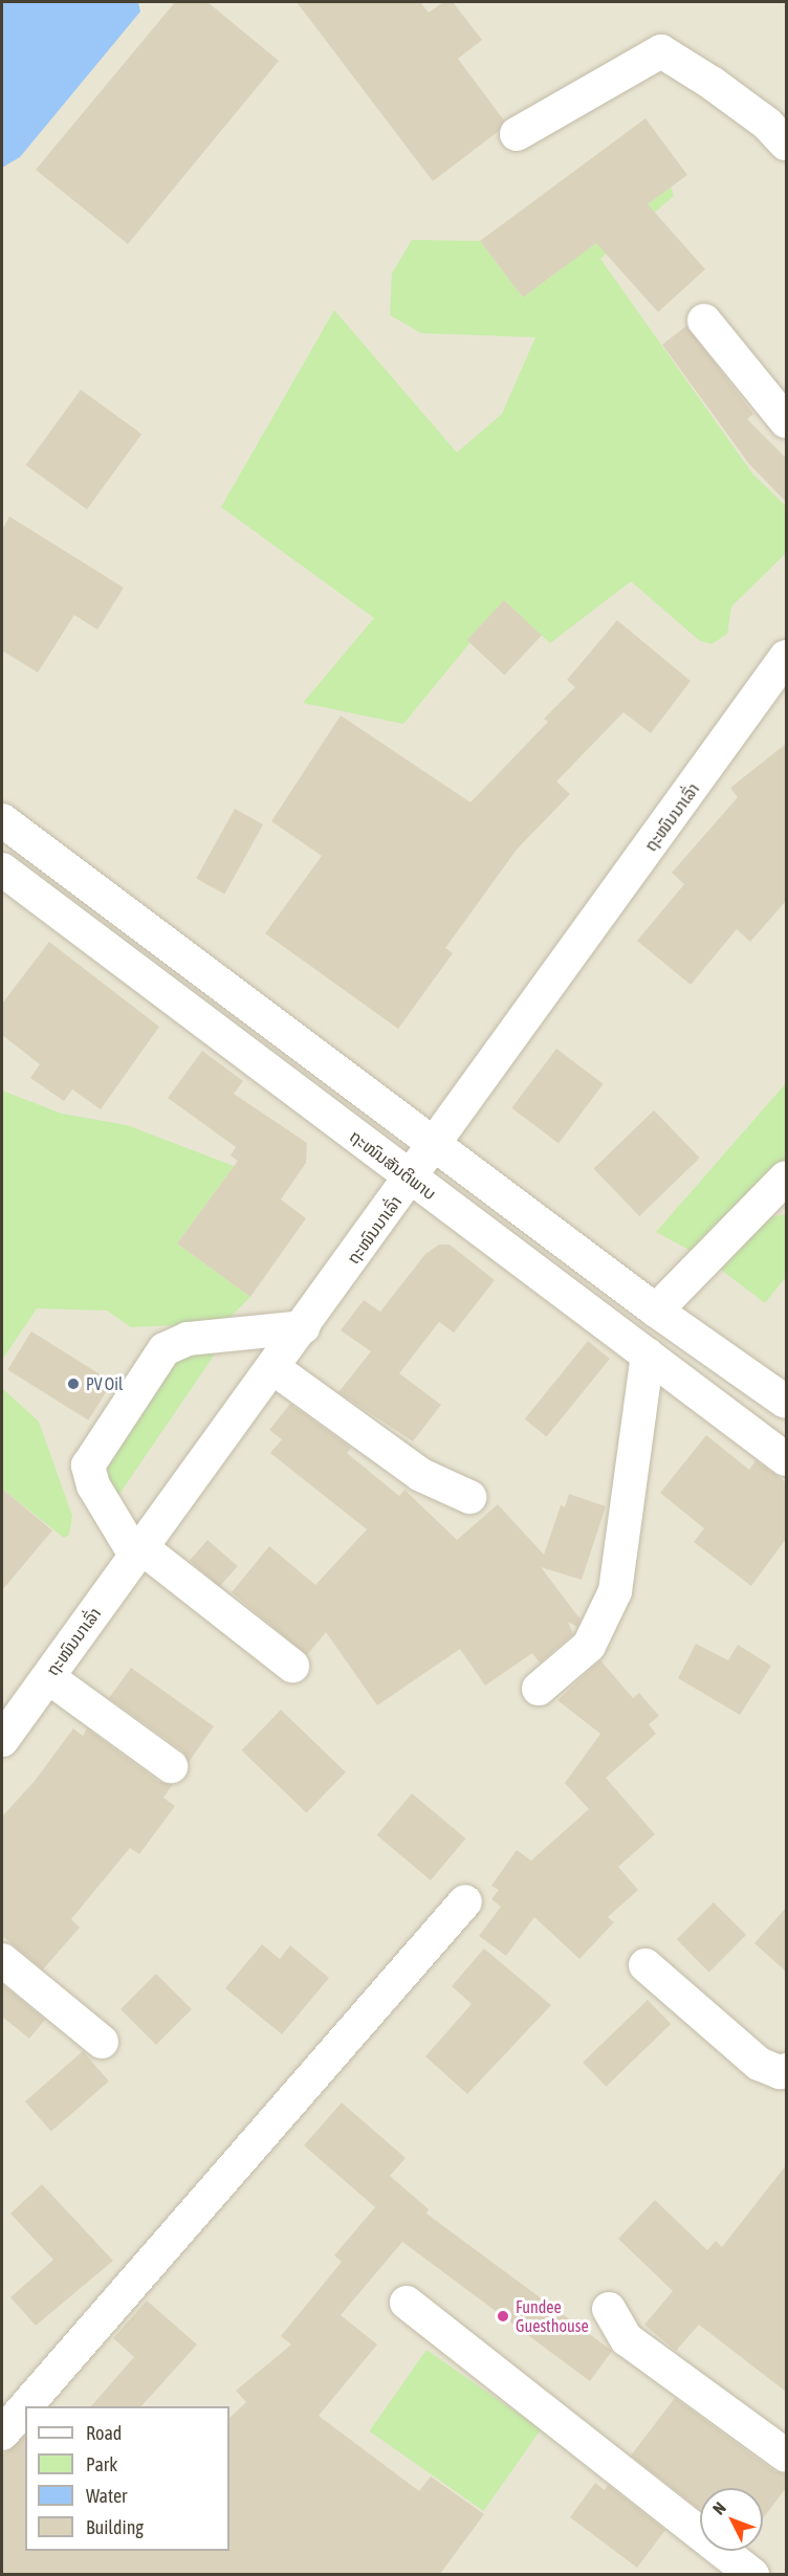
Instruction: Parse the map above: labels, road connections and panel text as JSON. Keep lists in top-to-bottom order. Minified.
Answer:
{"streets":{"street":["ຖະໜົນນາເລົ່າ","ຖະໜົນສັນຕິພາບ"]},"crossings":[["ຖະໜົນນາເລົ່າ","ຖະໜົນສັນຕິພາບ"]],"places":["PV Oil","Fundee Guesthouse"],"legend":["Road","Park","Water","Building"],"north":"top left"}
